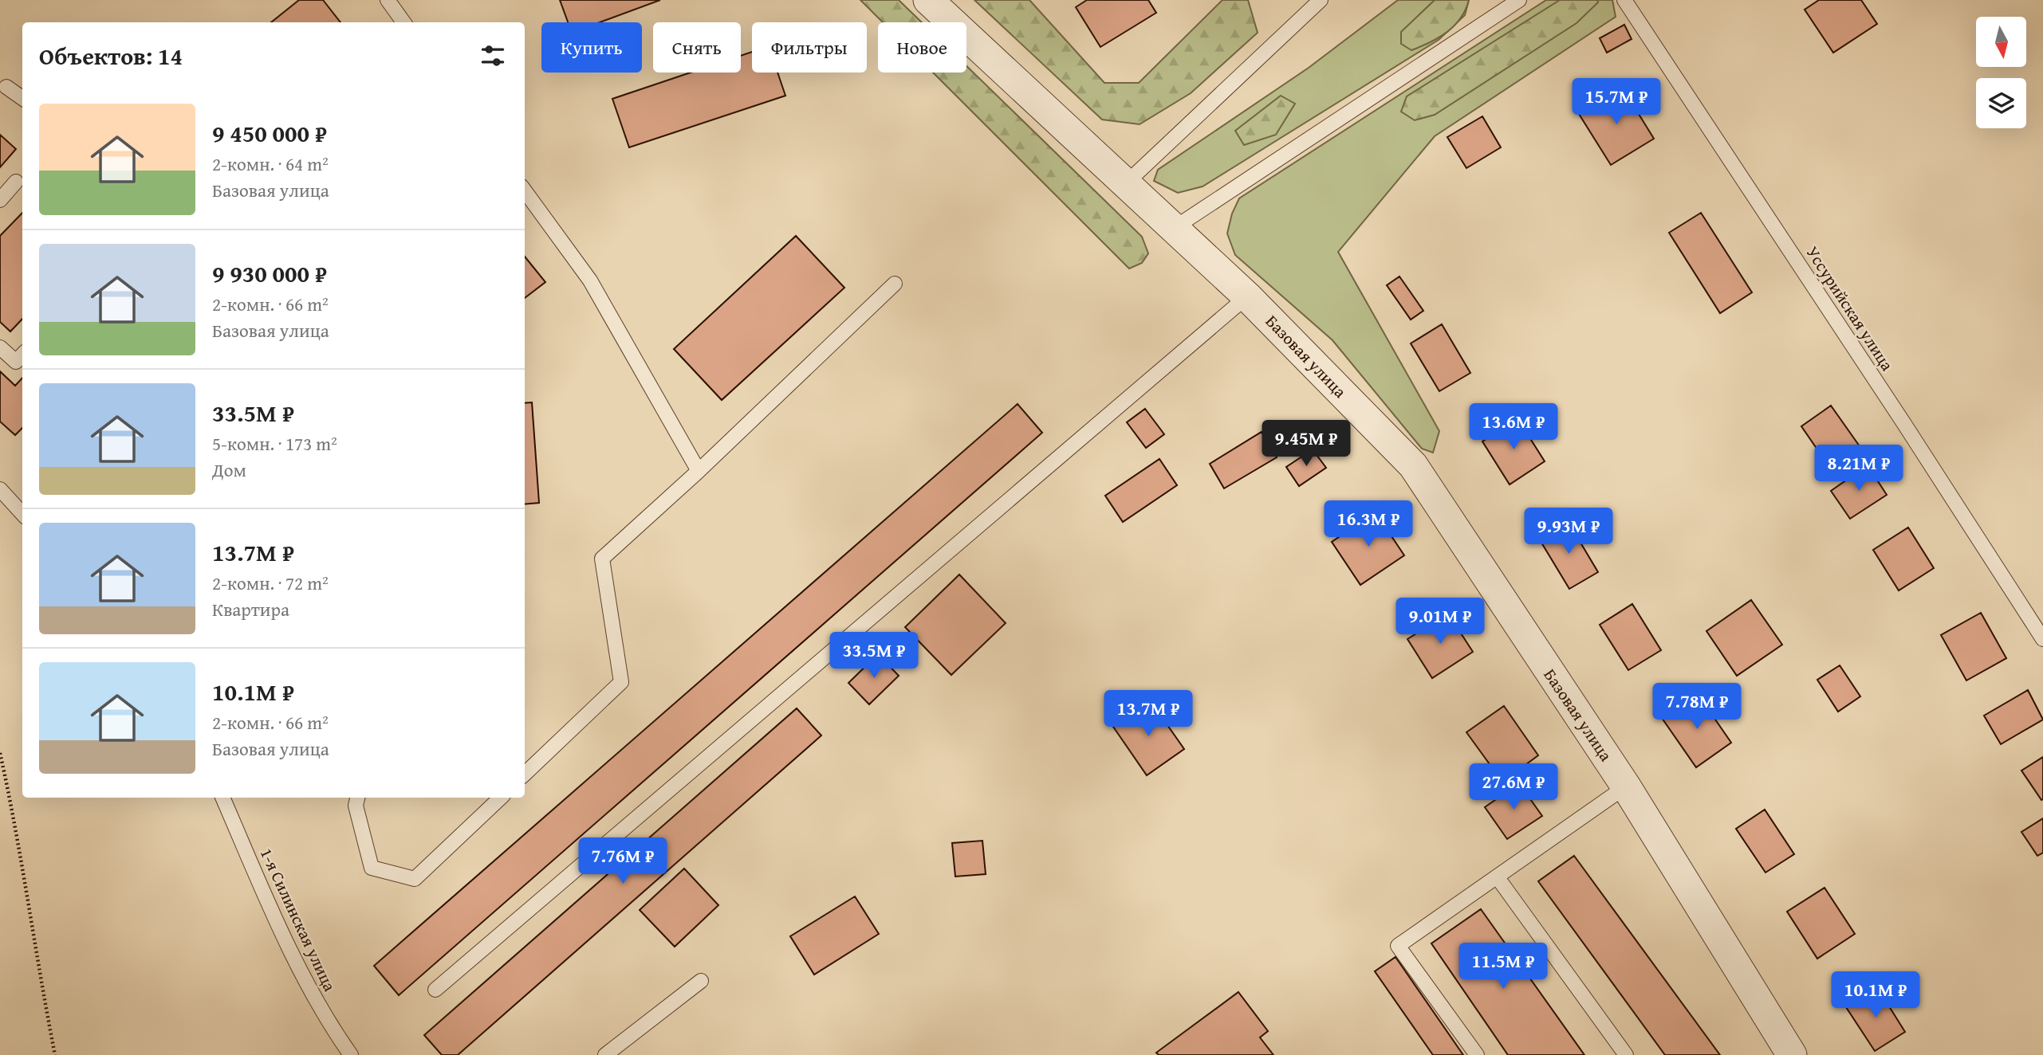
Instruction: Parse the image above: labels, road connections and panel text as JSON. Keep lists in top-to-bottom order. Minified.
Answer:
{"streets":{"street":["Базовая улица"],"lane":["Уссурийская улица","1-я Силинская улица"]},"north":"bottom","page":{"chip":["Купить","Снять","Фильтры","Новое"],"heading":"Объектов: 14","price":["15.7M ₽","13.6M ₽","9.45M ₽","8.21M ₽","16.3M ₽","9.93M ₽","9.01M ₽","33.5M ₽","7.78M ₽","13.7M ₽","27.6M ₽","7.76M ₽","11.5M ₽","10.1M ₽"],"list":[{"name":"9 450 000 ₽","note":"2-комн. · 64 m² · Базовая улица"},{"name":"9 930 000 ₽","note":"2-комн. · 66 m² · Базовая улица"},{"name":"33.5M ₽","note":"5-комн. · 173 m² · Дом"},{"name":"13.7M ₽","note":"2-комн. · 72 m² · Квартира"},{"name":"10.1M ₽","note":"2-комн. · 66 m² · Базовая улица"}]}}
